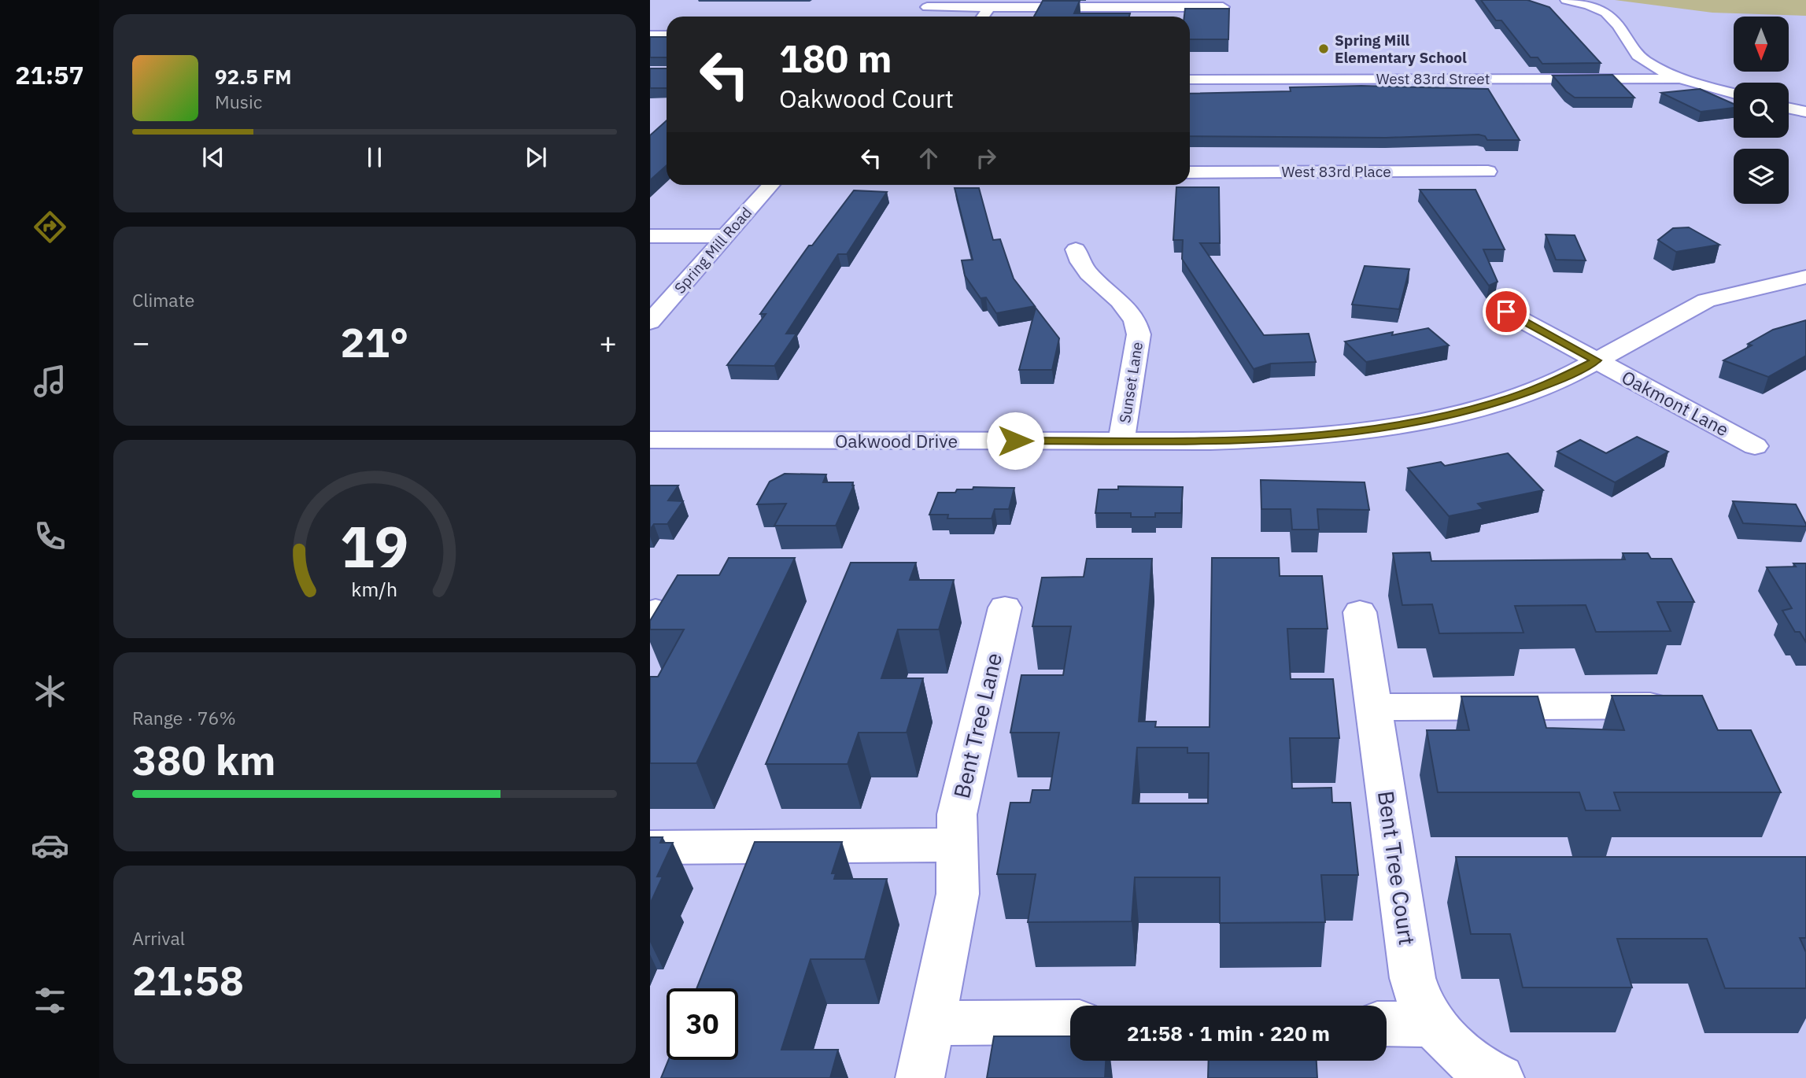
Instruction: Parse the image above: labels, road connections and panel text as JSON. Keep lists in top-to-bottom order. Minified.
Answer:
{"streets":{"street":["West 83rd Street","West 83rd Place","Spring Mill Road","Sunset Lane","Oakmont Lane","Oakwood Drive","Bent Tree Lane","Bent Tree Court"]},"crossings":[["Sunset Lane","Oakwood Drive"],["Oakmont Lane","Oakwood Drive"]],"places":["Spring Mill Elementary School"],"north":"bottom","page":{"tabs":"21:57","turn":["180 m","Oakwood Court"],"song":["92.5 FM","Music"],"tile":["Climate",["Range · 76%","380 km"],["Arrival","21:58"]],"heat":["−","21°","+"],"limit":"30","trip":"21:58 · 1 min · 220 m","gauge":["19","km/h"]}}
